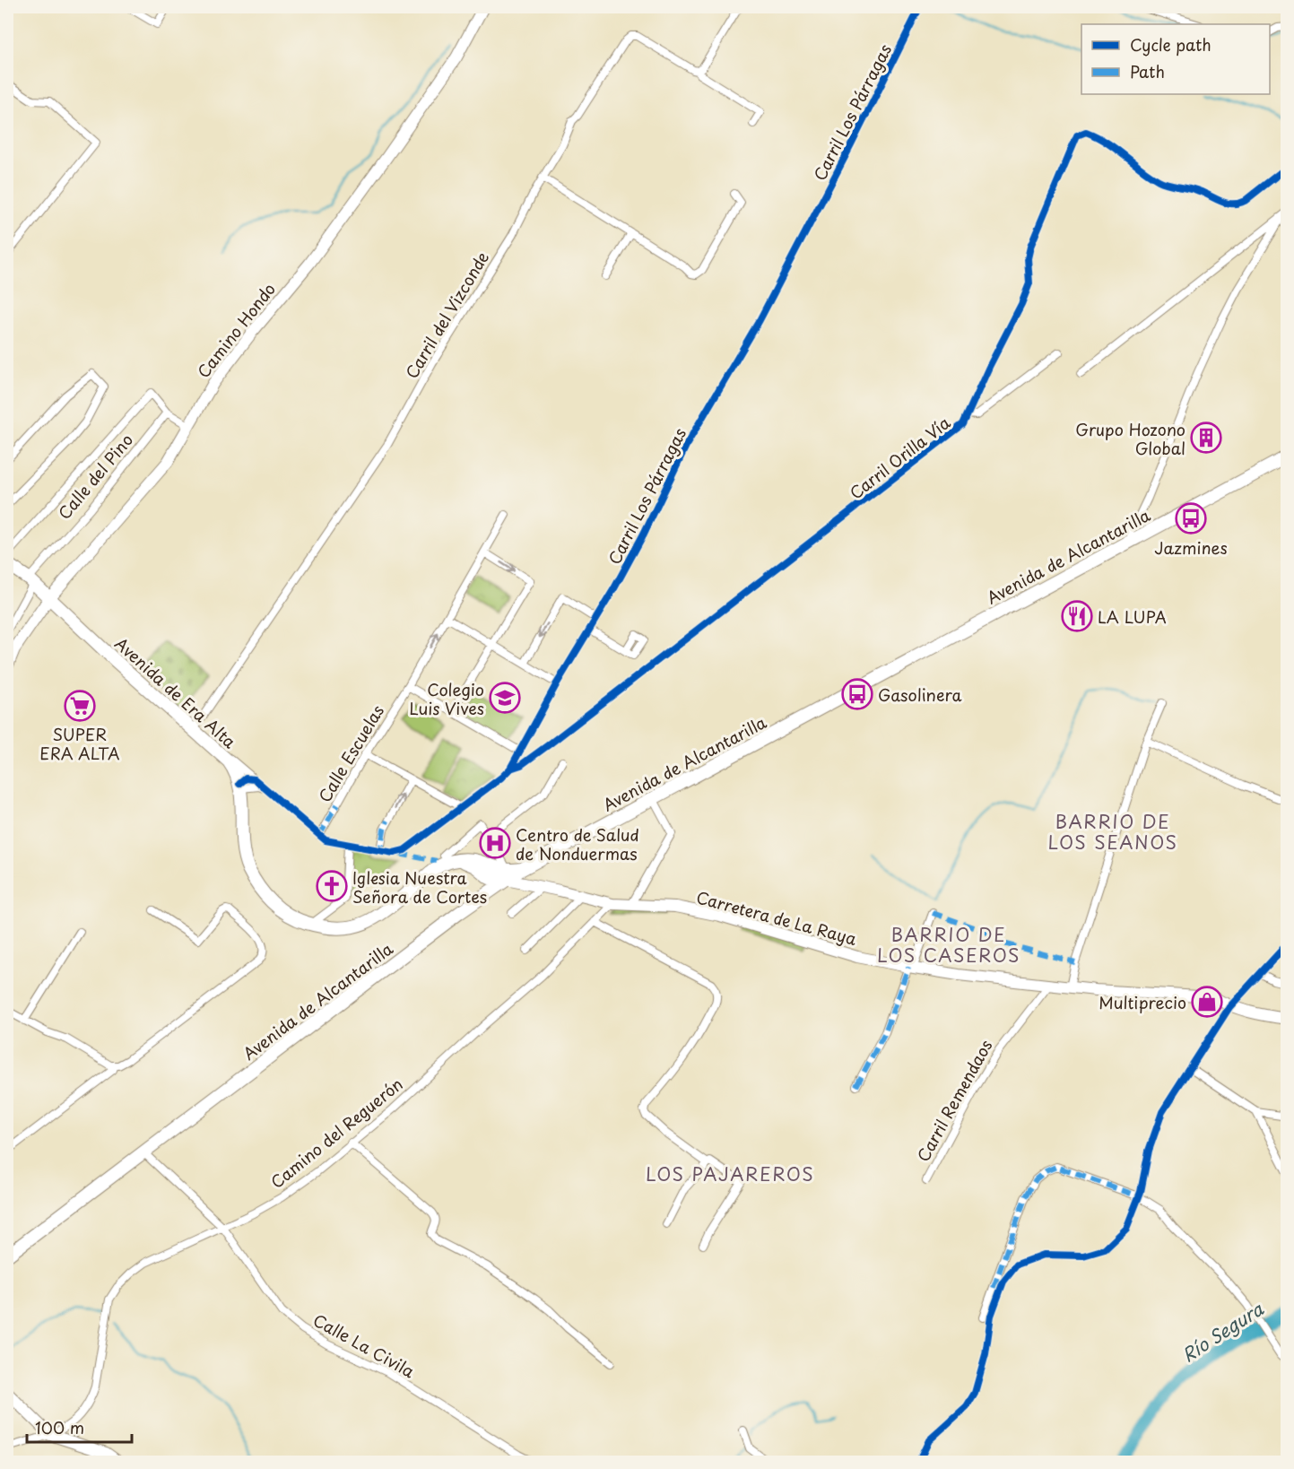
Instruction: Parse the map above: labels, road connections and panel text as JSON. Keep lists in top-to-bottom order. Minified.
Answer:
{"streets":{"main road":["Camino Hondo","Avenida de Alcantarilla","Avenida de Era Alta","Carretera de La Raya"],"street":["Carril Los Párragas","Carril del Vizconde","Carril Orilla Vía","Calle del Pino","Calle Escuelas","Carril Remendaos","Camino del Reguerón","Calle La Civila"]},"crossings":[["Carril Los Párragas","Carril Orilla Vía"],["Carril Los Párragas","Avenida de Era Alta"],["Carril Los Párragas","Calle Escuelas"],["Carril del Vizconde","Avenida de Era Alta"],["Camino Hondo","Avenida de Era Alta"],["Calle del Pino","Avenida de Era Alta"],["Avenida de Alcantarilla","Carretera de La Raya"],["Avenida de Alcantarilla","Calle La Civila"],["Carretera de La Raya","Carril Remendaos"],["Carretera de La Raya","Camino del Reguerón"],["Camino del Reguerón","Calle La Civila"]],"districts":["BARRIO DE LOS SEANOS","BARRIO DE LOS CASEROS","LOS PAJAREROS"],"water":["Río Segura"],"places":{"building":["Grupo Hozono Global"],"bus stop":["Jazmines","Gasolinera"],"restaurant":["LA LUPA"],"school or university":["Colegio Luis Vives"],"supermarket":["SUPER ERA ALTA"],"hospital":["Centro de Salud de Nonduermas"],"church":["Iglesia Nuestra Señora de Cortes"],"shop":["Multiprecio"]},"legend":["Cycle path","Path"],"scale_bar":"100 m"}
